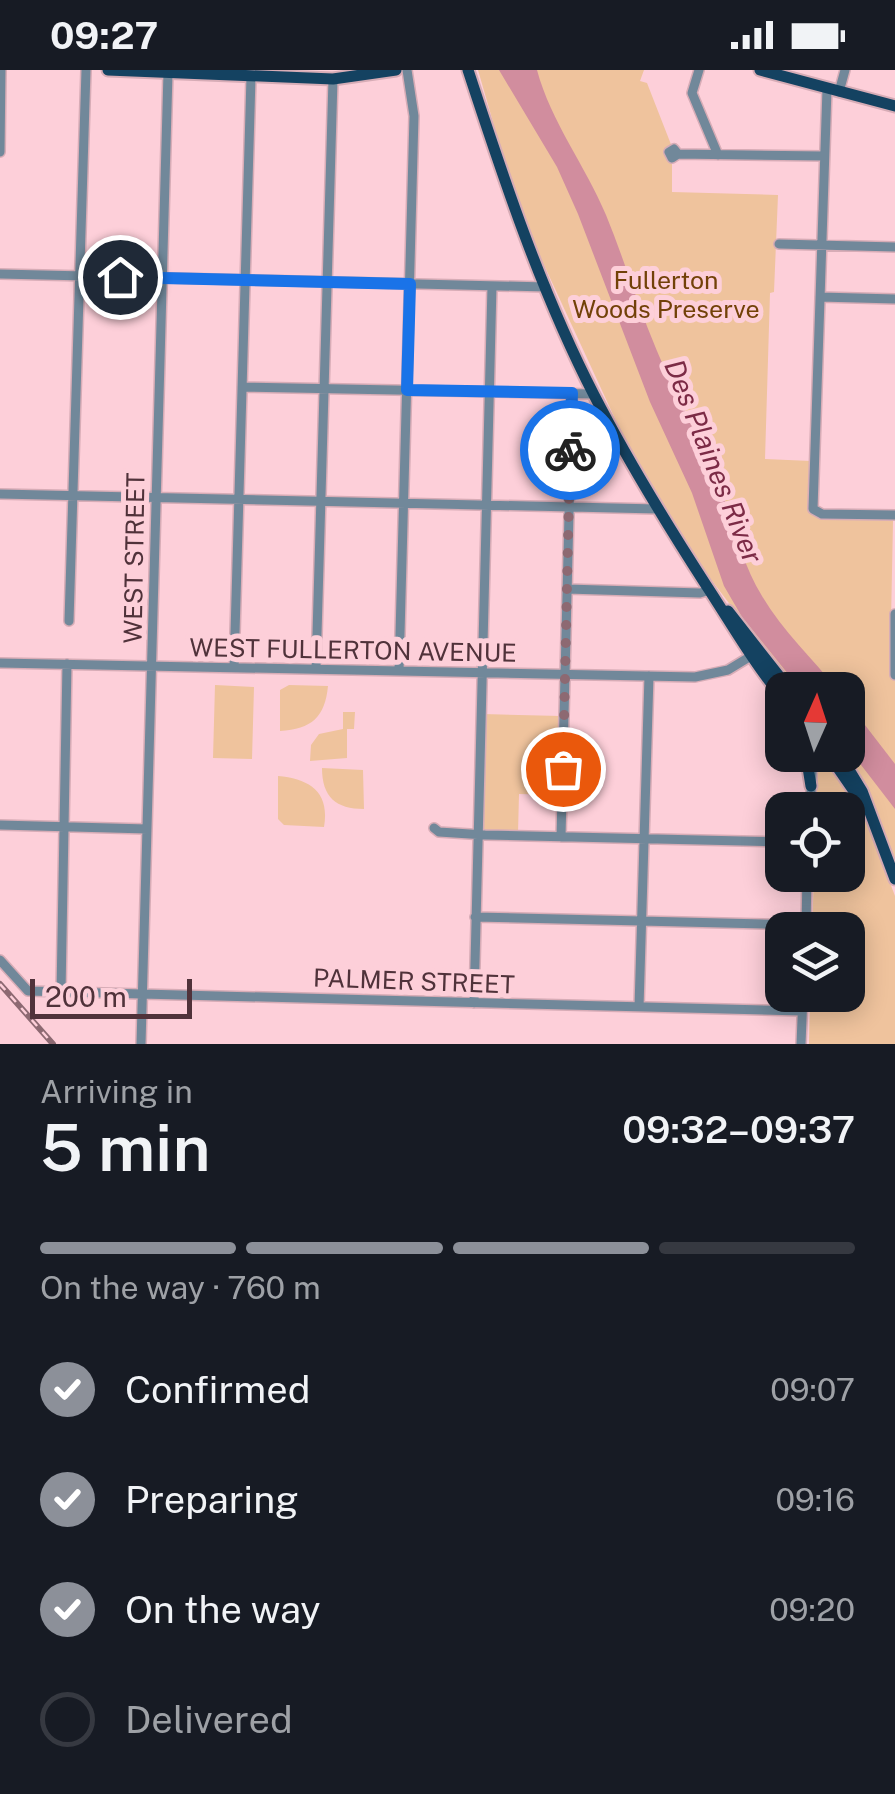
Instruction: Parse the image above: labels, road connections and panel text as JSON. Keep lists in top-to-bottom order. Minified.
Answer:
{"streets":{"street":["WEST STREET","WEST FULLERTON AVENUE","PALMER STREET"]},"crossings":[["WEST STREET","WEST FULLERTON AVENUE"],["WEST STREET","PALMER STREET"]],"water":["Des Plaines River"],"parks":["Fullerton Woods Preserve"],"scale_bar":"200 m","north":"top","page":{"status":"09:27","scale":"200 m","heading":["5 min","Arriving in","09:32–09:37"],"bar":"On the way · 760 m","list":[["Confirmed","09:07"],["Preparing","09:16"],["On the way","09:20"],"Delivered"]}}
